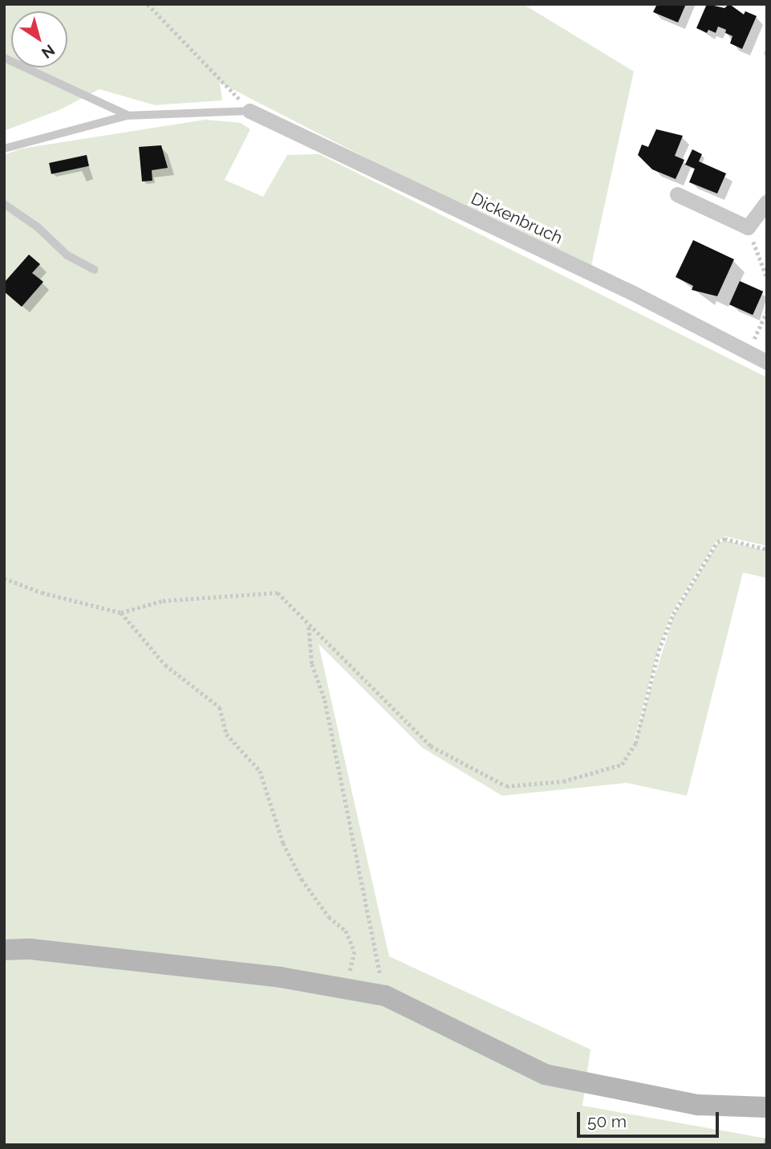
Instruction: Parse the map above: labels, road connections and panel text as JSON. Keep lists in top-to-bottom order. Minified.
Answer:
{"streets":{"street":["Dickenbruch"]},"scale_bar":"50 m","north":"bottom right"}
